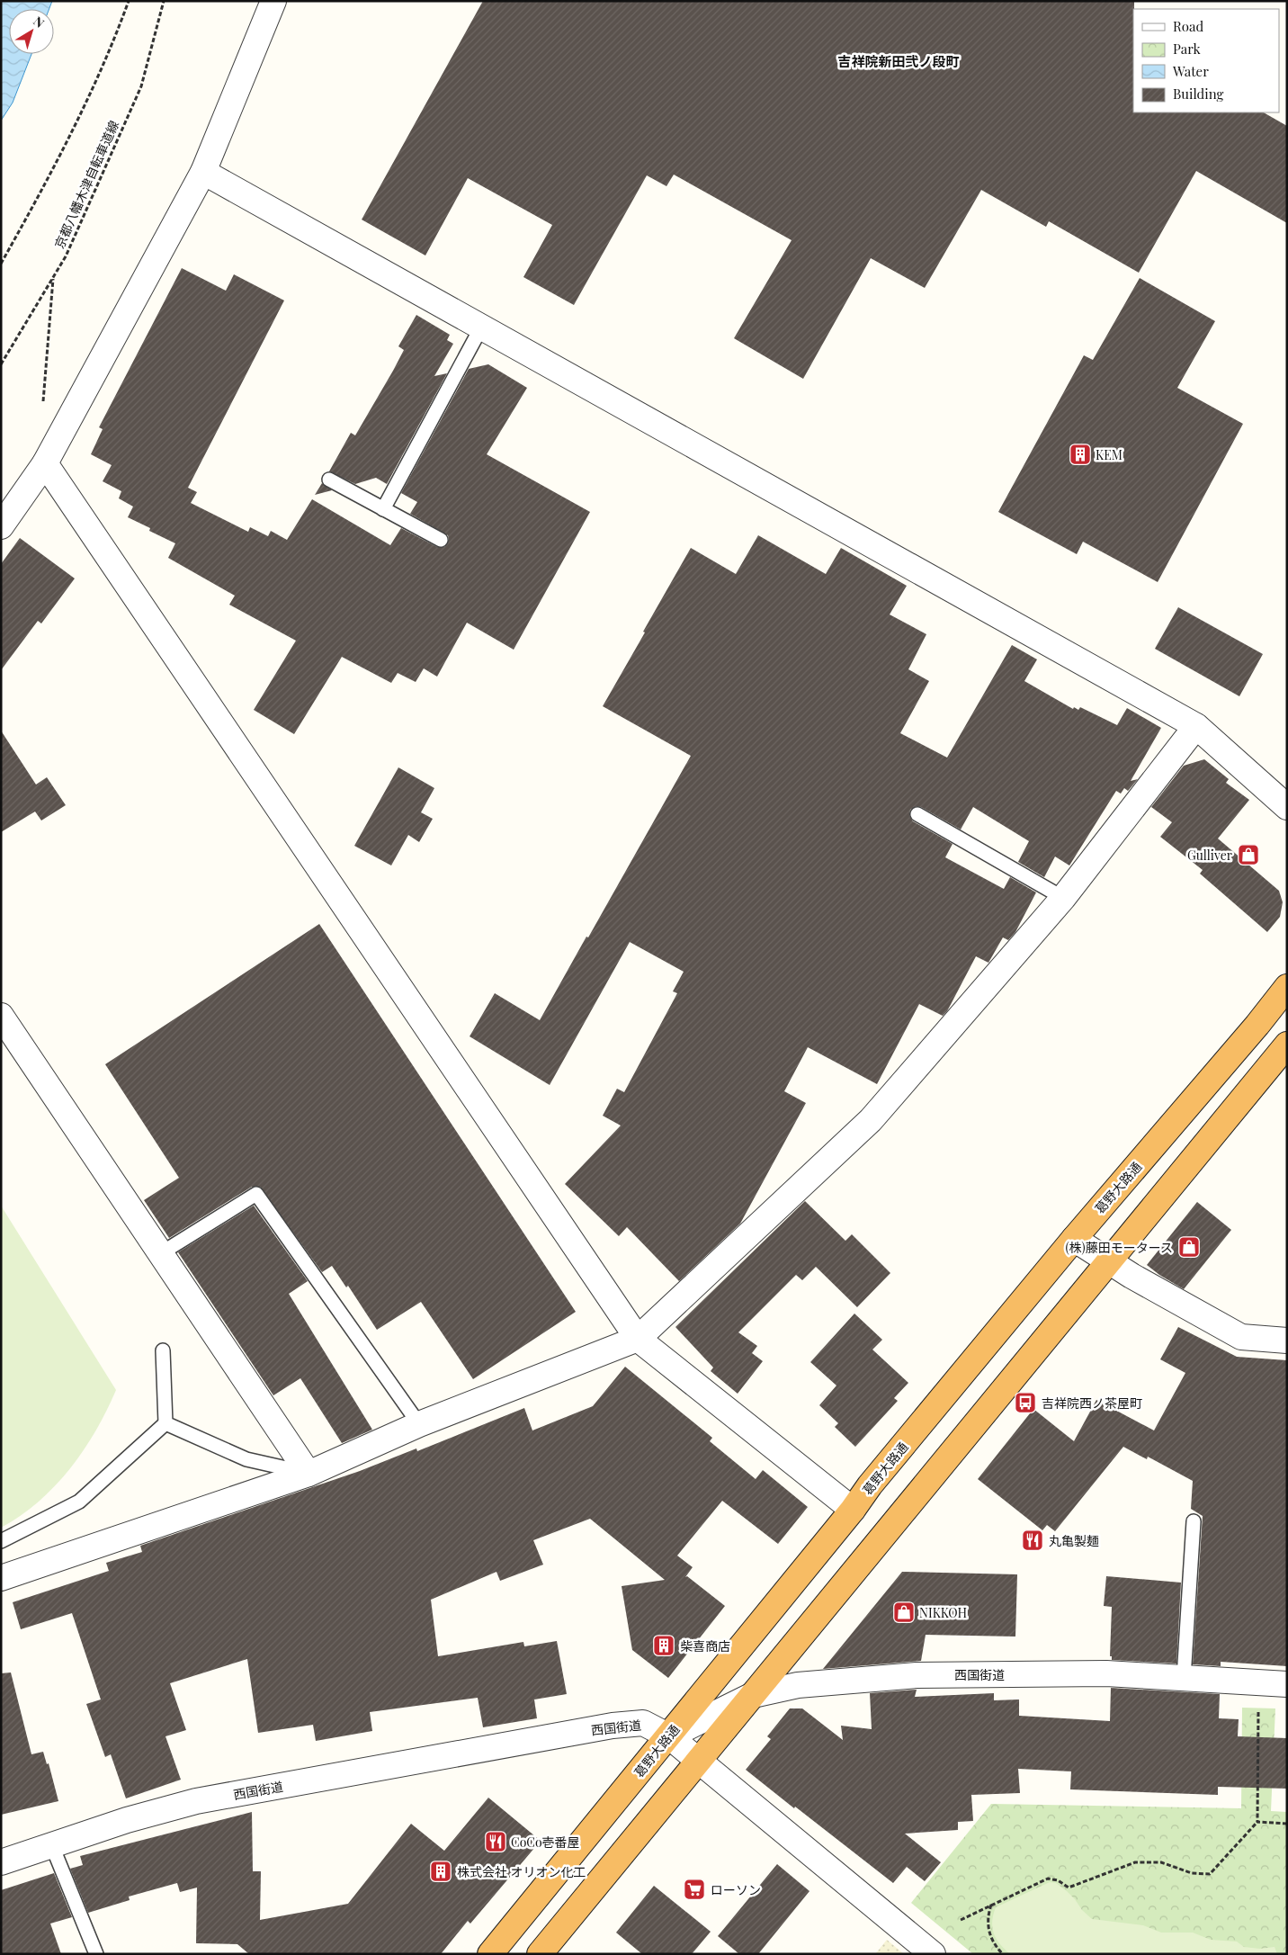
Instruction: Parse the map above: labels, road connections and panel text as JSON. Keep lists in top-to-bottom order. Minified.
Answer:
{"streets":{"highway":["葛野大路通"],"street":["西国街道"],"path":["京都八幡木津自転車道線"]},"crossings":[["葛野大路通","西国街道"]],"districts":["吉祥院新田弐ノ段町"],"places":{"building":["KEM","柴喜商店","株式会社 オリオン化工"],"shop":["Gulliver","(株)藤田モータース","NIKKOH"],"bus stop":["吉祥院西ノ茶屋町"],"restaurant":["丸亀製麺","CoCo壱番屋"],"supermarket":["ローソン"]},"legend":["Road","Park","Water","Building"],"north":"top right"}
